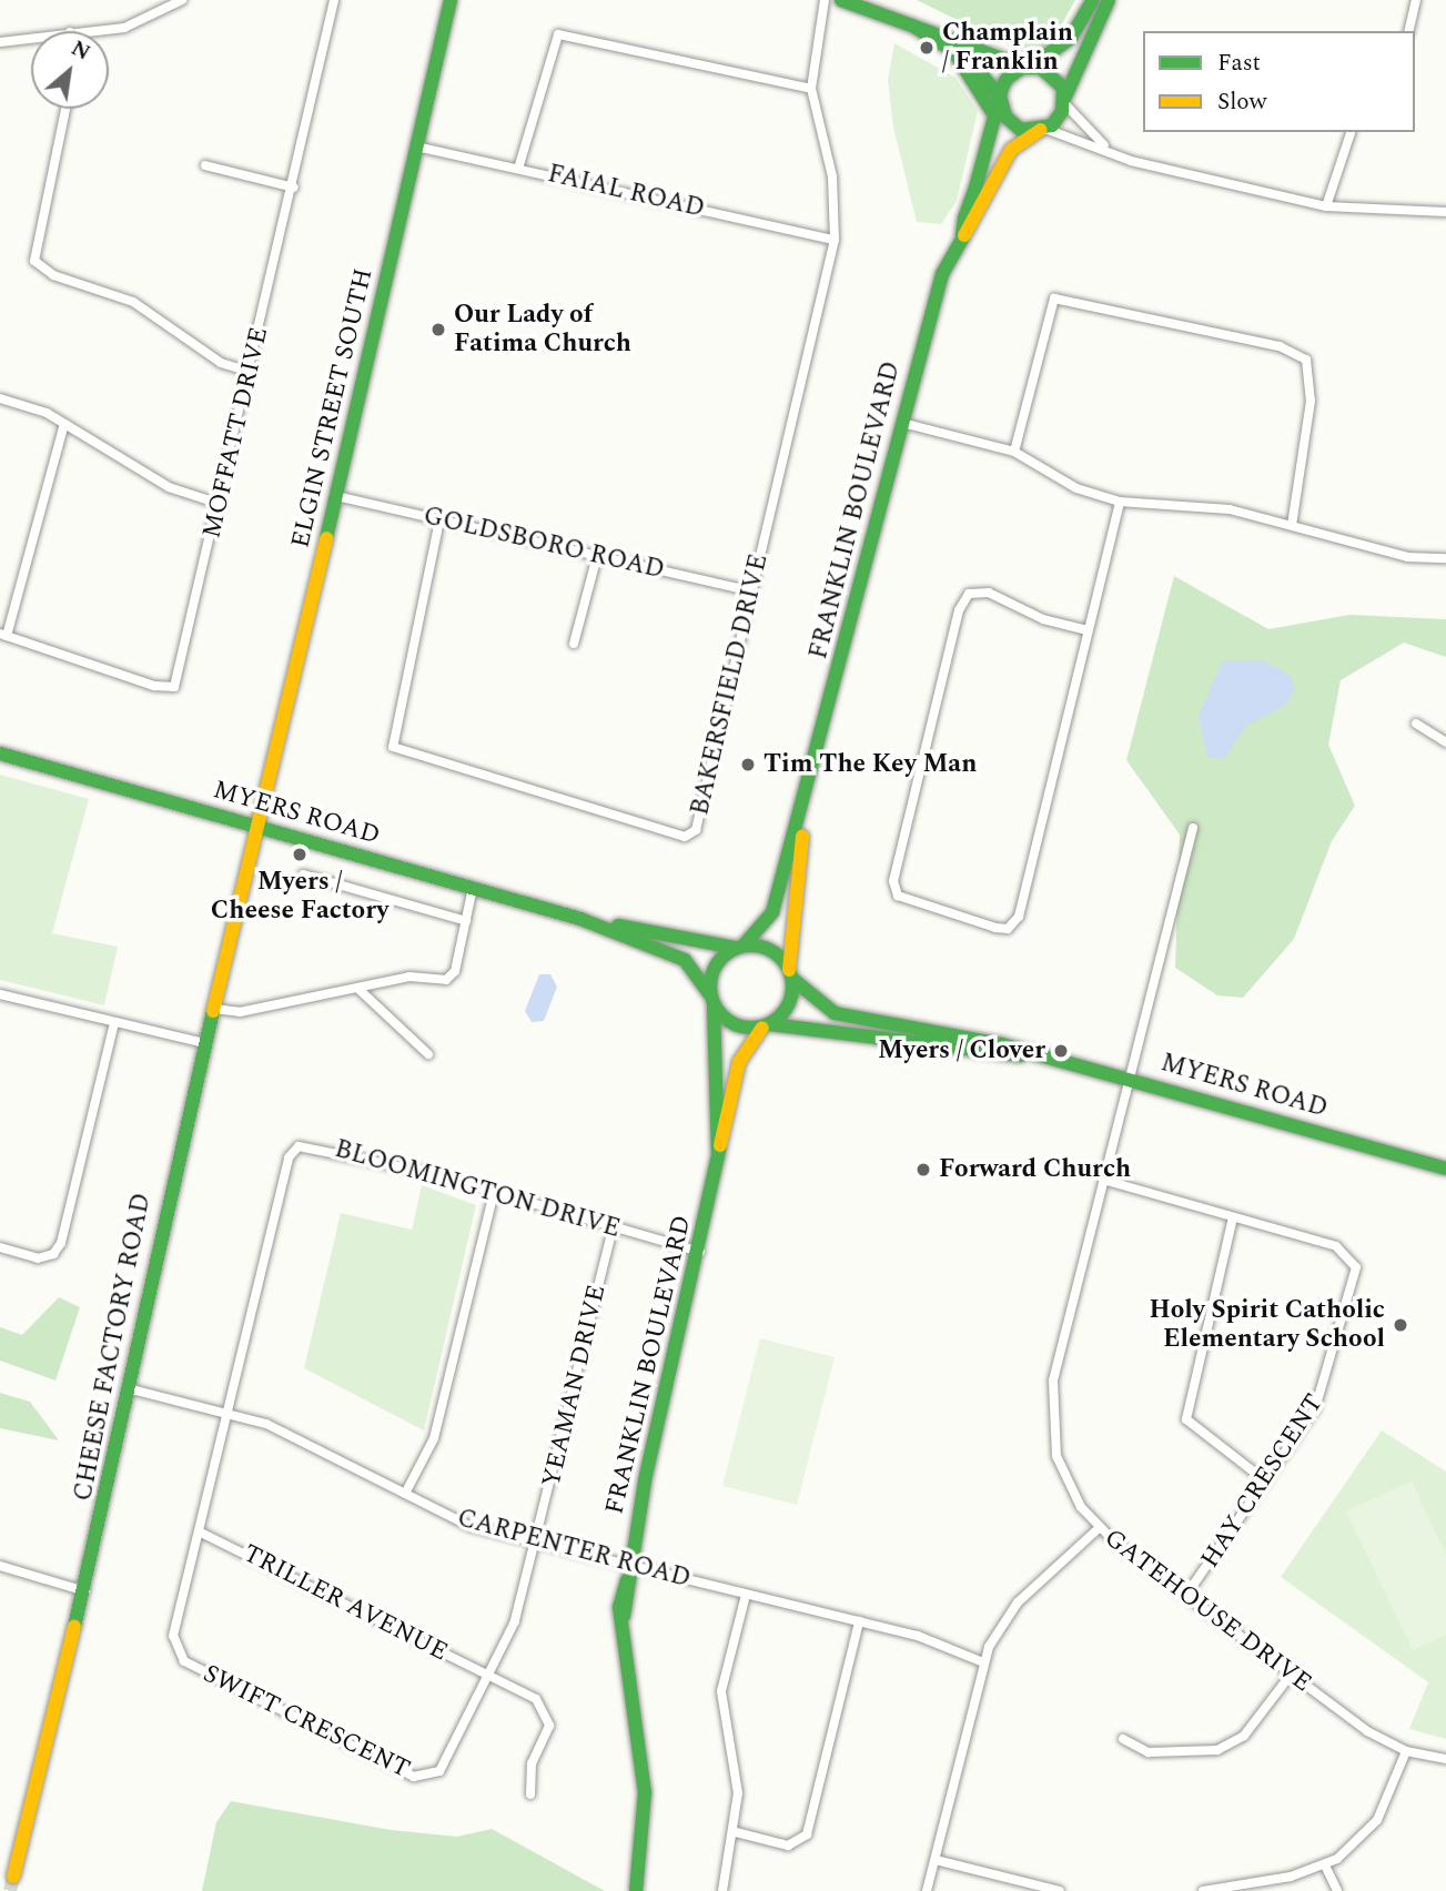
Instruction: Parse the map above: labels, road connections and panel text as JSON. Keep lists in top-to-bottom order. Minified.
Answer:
{"streets":{"main road":["ELGIN STREET SOUTH","FRANKLIN BOULEVARD","MYERS ROAD","CHEESE FACTORY ROAD"],"street":["FAIAL ROAD","MOFFATT DRIVE","GOLDSBORO ROAD","BAKERSFIELD DRIVE","BLOOMINGTON DRIVE","YEAMAN DRIVE","HAY CRESCENT","CARPENTER ROAD","TRILLER AVENUE","GATEHOUSE DRIVE","SWIFT CRESCENT"]},"crossings":[["FAIAL ROAD","ELGIN STREET SOUTH"],["FAIAL ROAD","BAKERSFIELD DRIVE"],["ELGIN STREET SOUTH","GOLDSBORO ROAD"],["ELGIN STREET SOUTH","MYERS ROAD"],["ELGIN STREET SOUTH","CHEESE FACTORY ROAD"],["FRANKLIN BOULEVARD","MYERS ROAD"],["FRANKLIN BOULEVARD","BLOOMINGTON DRIVE"],["FRANKLIN BOULEVARD","CARPENTER ROAD"],["GOLDSBORO ROAD","BAKERSFIELD DRIVE"],["MYERS ROAD","CHEESE FACTORY ROAD"],["MYERS ROAD","GATEHOUSE DRIVE"],["BLOOMINGTON DRIVE","YEAMAN DRIVE"],["BLOOMINGTON DRIVE","CARPENTER ROAD"],["BLOOMINGTON DRIVE","SWIFT CRESCENT"],["CHEESE FACTORY ROAD","CARPENTER ROAD"],["YEAMAN DRIVE","CARPENTER ROAD"],["YEAMAN DRIVE","SWIFT CRESCENT"],["HAY CRESCENT","GATEHOUSE DRIVE"],["CARPENTER ROAD","SWIFT CRESCENT"],["TRILLER AVENUE","SWIFT CRESCENT"]],"places":["Champlain / Franklin","Our Lady of Fatima Church","Tim The Key Man","Myers / Cheese Factory","Myers / Clover","Forward Church","Holy Spirit Catholic Elementary School"],"legend":["Fast","Slow"],"north":"top right"}
